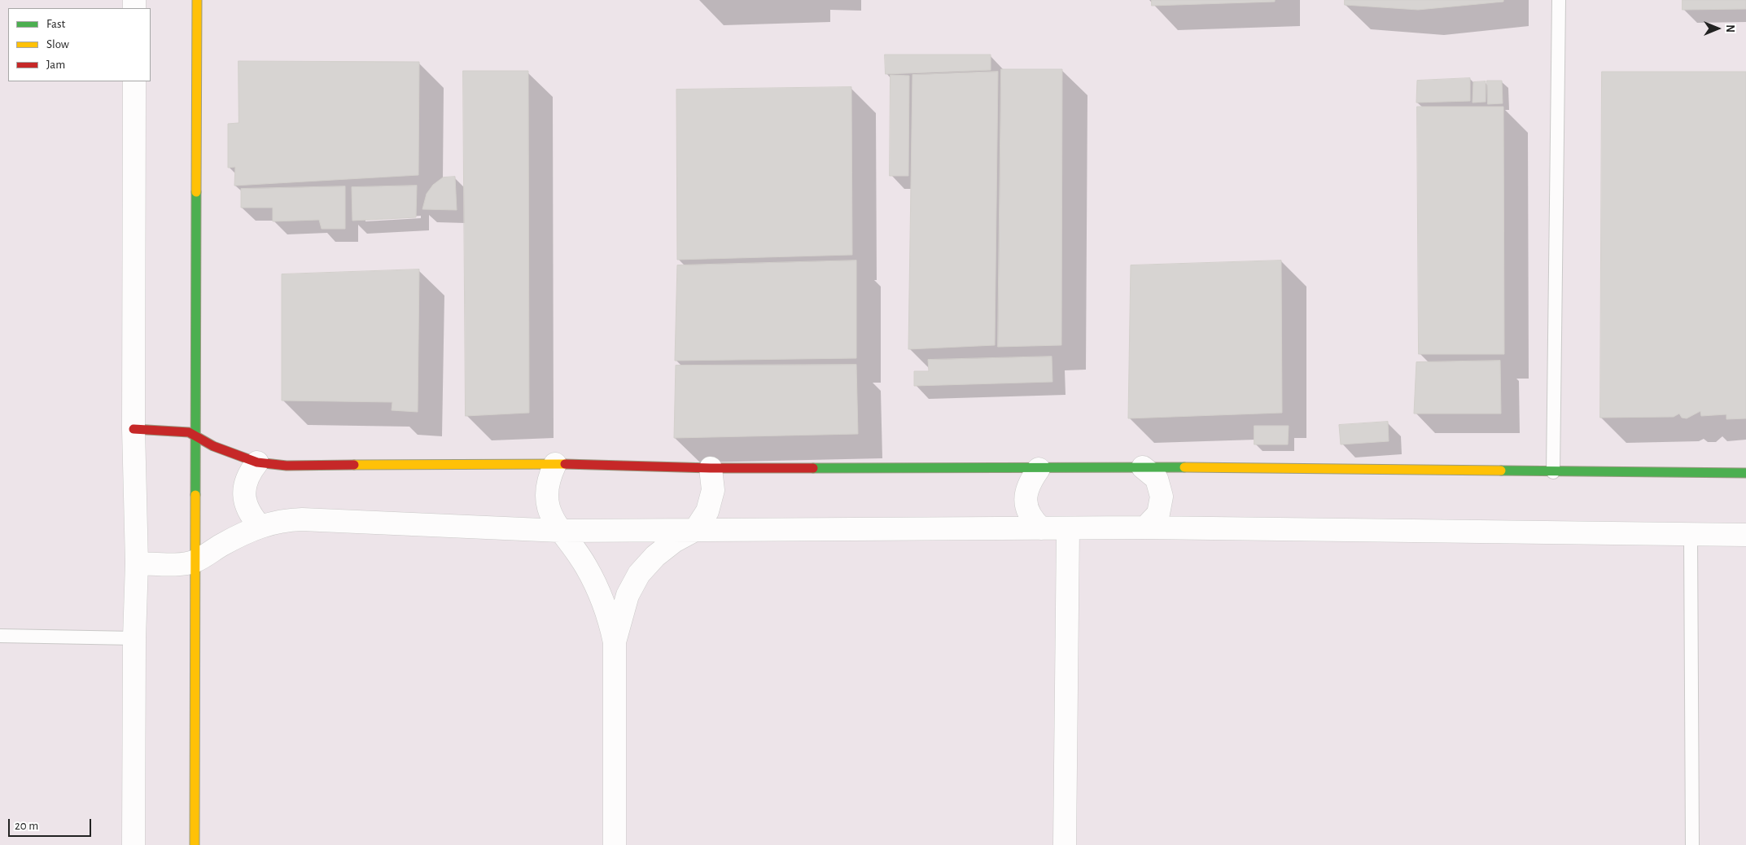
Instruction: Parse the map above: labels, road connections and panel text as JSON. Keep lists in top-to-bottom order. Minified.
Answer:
{"legend":["Fast","Slow","Jam"],"scale_bar":"20 m","north":"right"}
